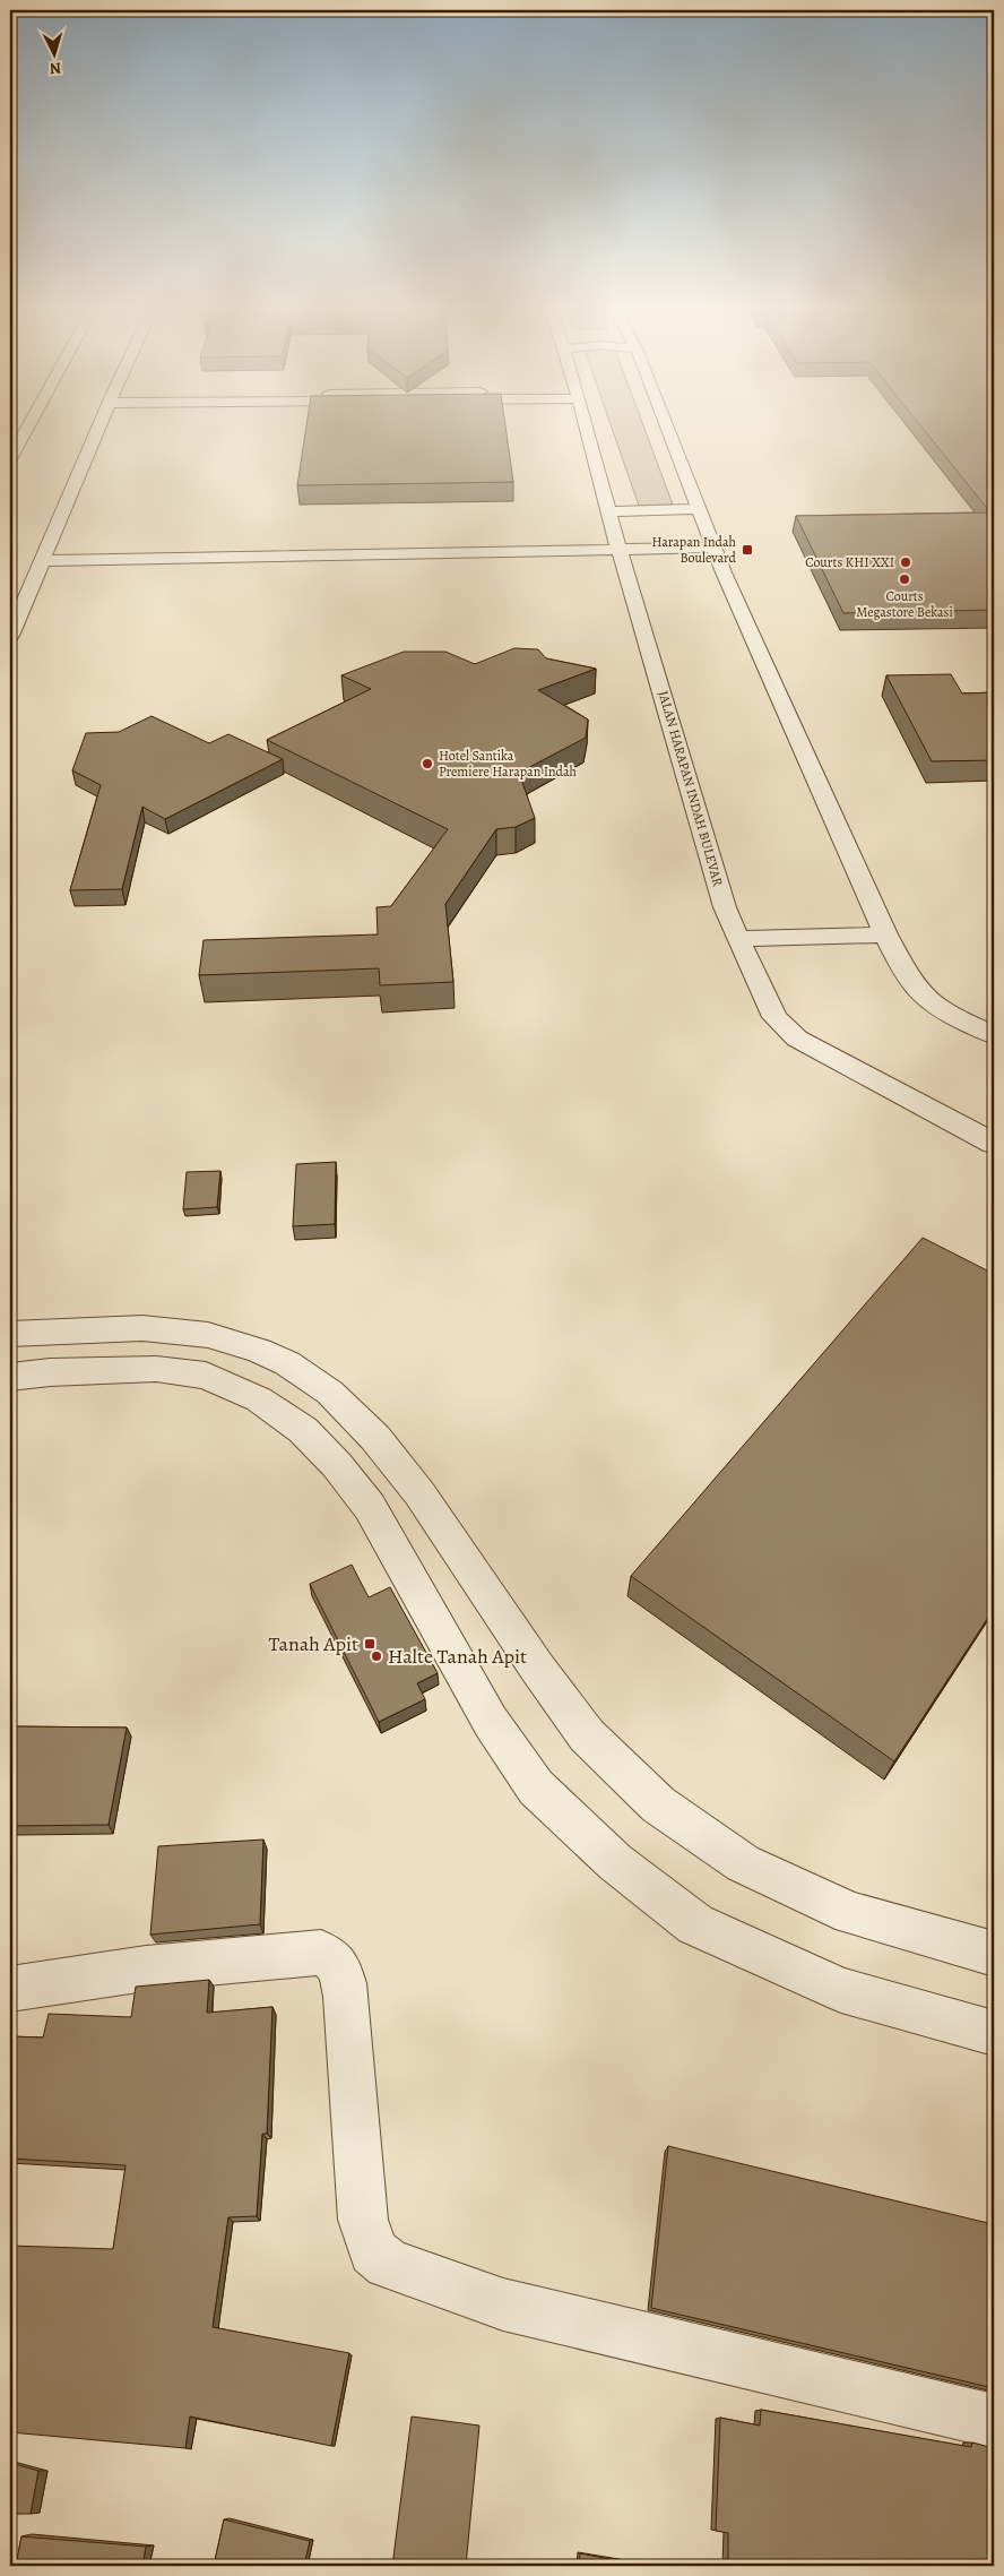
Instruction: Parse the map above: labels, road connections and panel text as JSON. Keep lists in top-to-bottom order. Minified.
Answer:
{"streets":{"street":["JALAN HARAPAN INDAH BULEVAR"]},"places":{"transit":["Harapan Indah Boulevard","Tanah Apit"],"other":["Courts KHI XXI","Courts Megastore Bekasi","Hotel Santika Premiere Harapan Indah","Halte Tanah Apit"]},"north":"bottom"}
